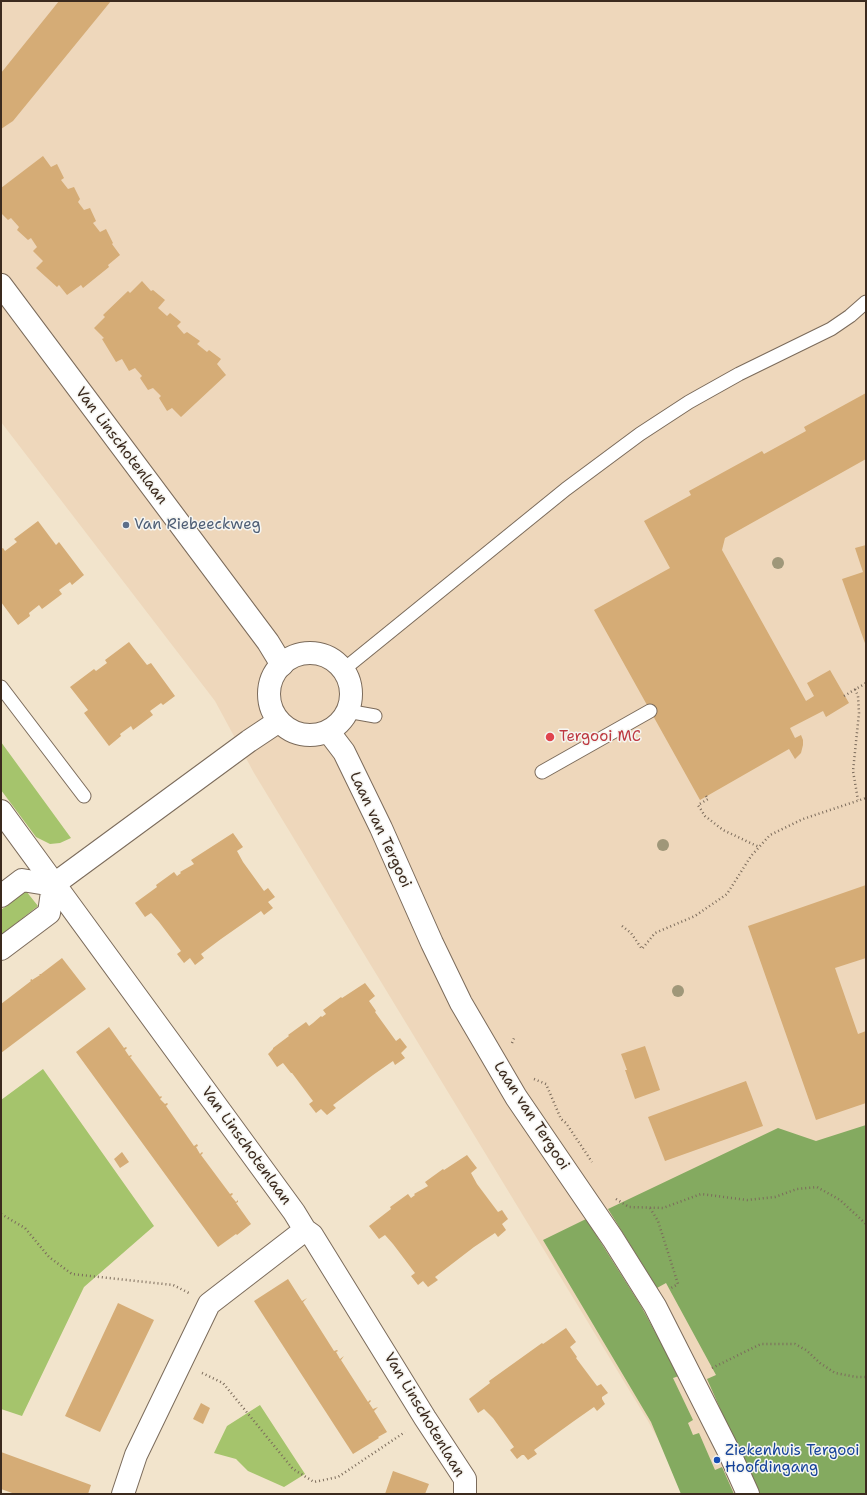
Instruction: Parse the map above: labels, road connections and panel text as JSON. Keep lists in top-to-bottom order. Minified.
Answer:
{"streets":{"street":["Van Linschotenlaan","Laan van Tergooi"]},"crossings":[["Van Linschotenlaan","Laan van Tergooi"]],"places":["Van Riebeeckweg","Tergooi MC","Ziekenhuis Tergooi Hoofdingang"]}
